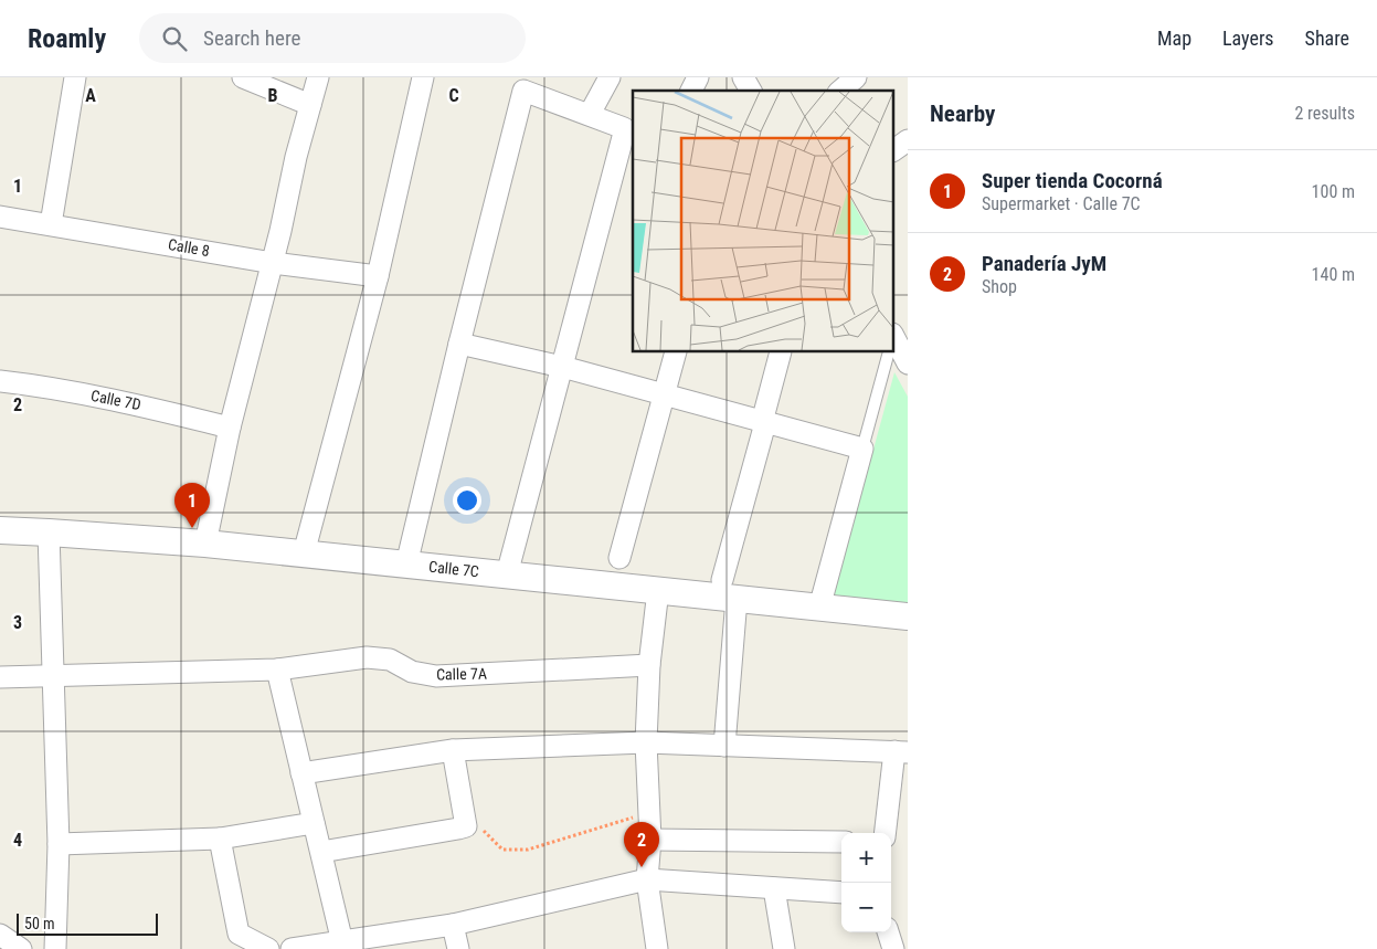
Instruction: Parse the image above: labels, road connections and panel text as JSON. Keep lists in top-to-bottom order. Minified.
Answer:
{"streets":{"street":["Calle 8","Calle 7D","Calle 7C","Calle 7A"]},"scale_bar":"50 m","page":{"header":"Roamly","search":"Search here","nav":["Map","Layers","Share"],"heading":["Nearby","2 results"],"list":[{"mark":"1","name":"Super tienda Cocorná","note":"Supermarket · Calle 7C","value":"100 m"},{"mark":"2","name":"Panadería JyM","note":"Shop","value":"140 m"}],"pins":["1","2"],"map_buttons":["+","−"],"scale":"50 m"},"grid":{"columns":["A","B","C"],"rows":["1","2","3","4"]}}
